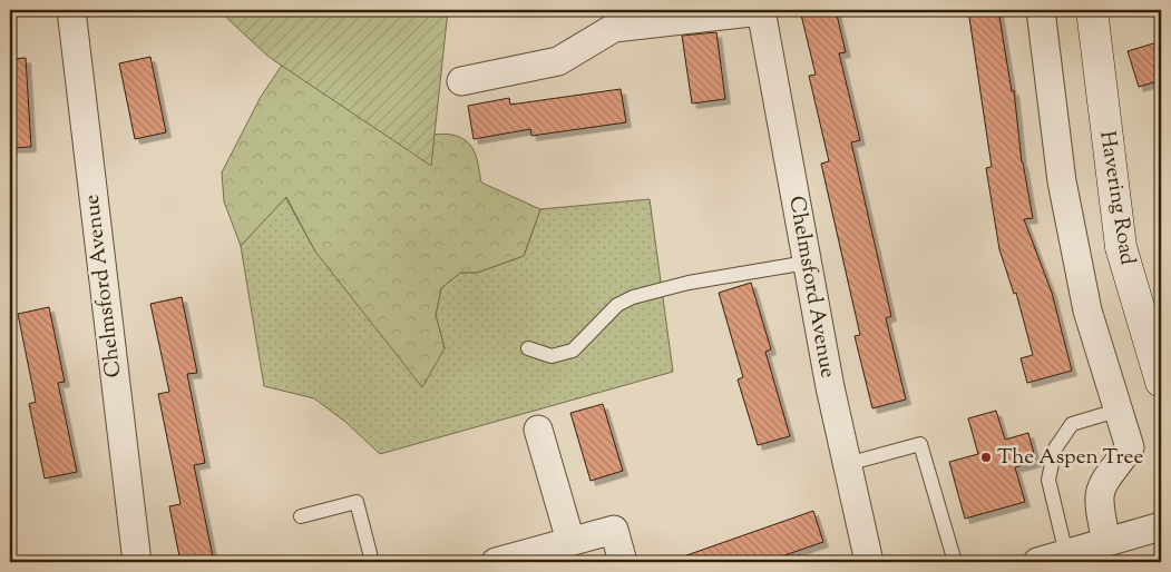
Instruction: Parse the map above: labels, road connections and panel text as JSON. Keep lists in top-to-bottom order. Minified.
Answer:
{"streets":{"main road":["Havering Road"],"street":["Chelmsford Avenue"]},"places":["The Aspen Tree"]}
